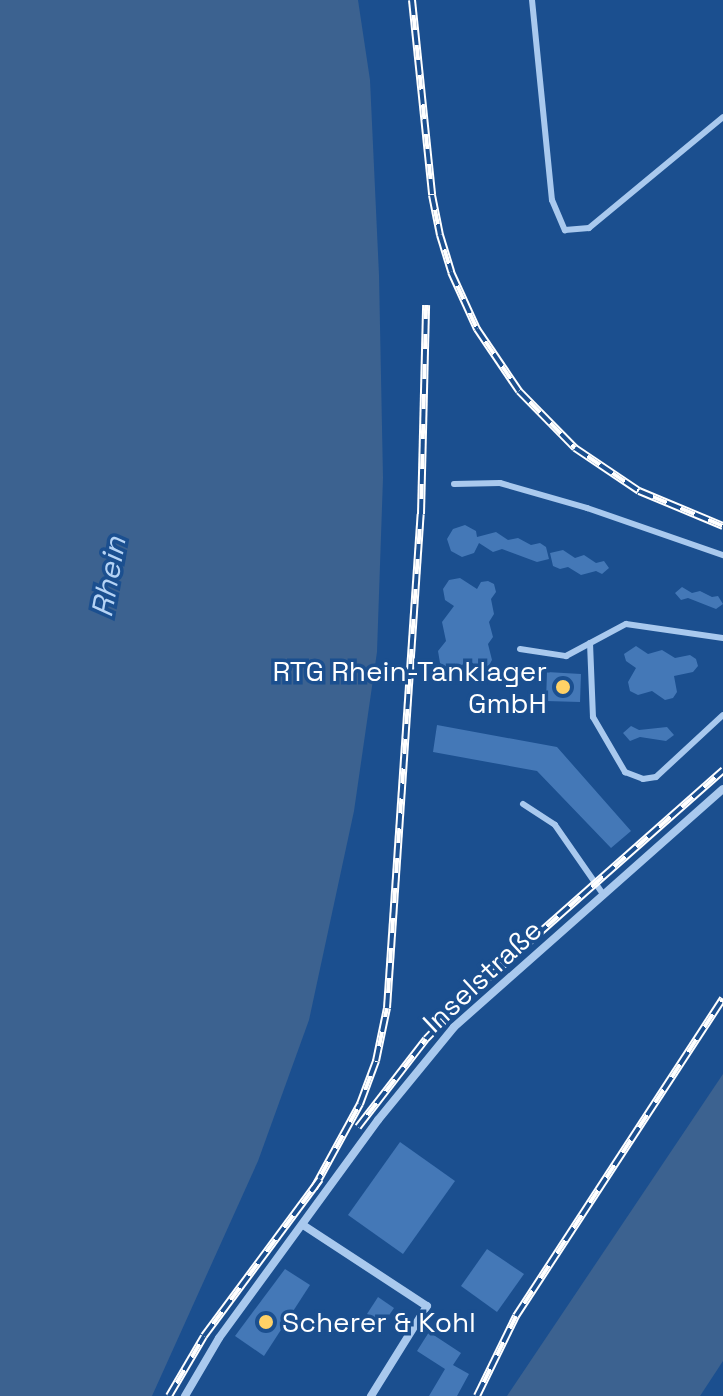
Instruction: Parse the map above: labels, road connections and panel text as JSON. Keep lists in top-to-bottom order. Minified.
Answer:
{"streets":{"street":["Inselstraße"]},"water":["Rhein"],"places":["RTG Rhein-Tanklager GmbH","Scherer & Kohl"]}
